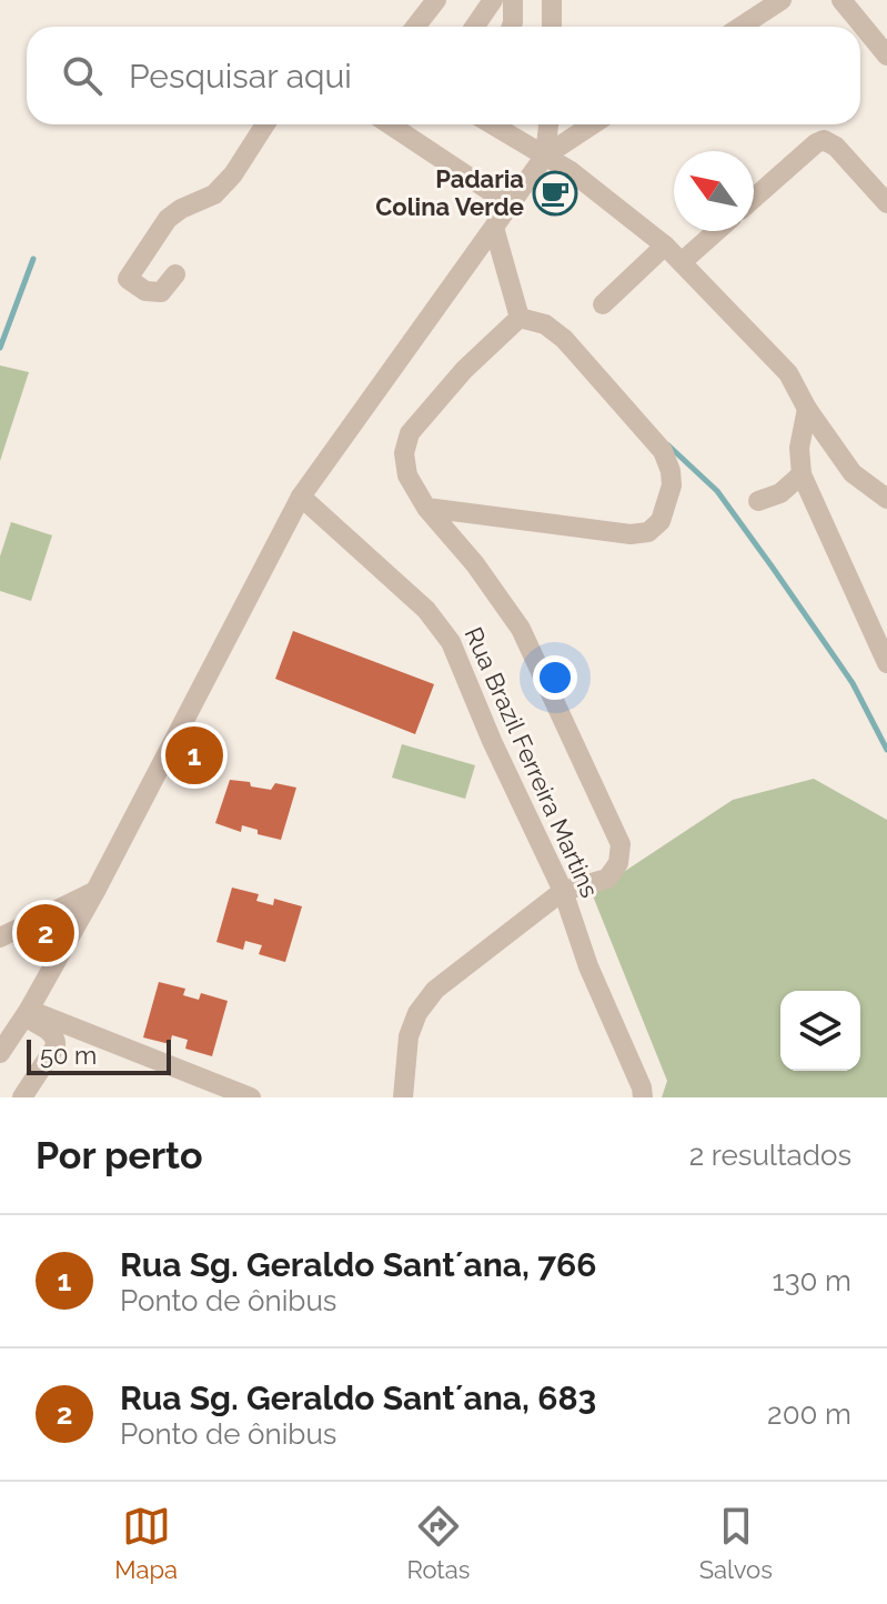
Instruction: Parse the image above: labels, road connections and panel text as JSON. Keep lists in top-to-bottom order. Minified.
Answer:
{"streets":{"street":["Rua Brazil Ferreira Martins"]},"places":{"cafe":["Padaria Colina Verde"]},"scale_bar":"50 m","north":"top left","page":{"search":"Pesquisar aqui","pins":["1","2"],"scale":"50 m","heading":["Por perto","2 resultados"],"list":[{"mark":"1","name":"Rua Sg. Geraldo Sant´ana, 766","note":"Ponto de ônibus","value":"130 m"},{"mark":"2","name":"Rua Sg. Geraldo Sant´ana, 683","note":"Ponto de ônibus","value":"200 m"}],"nav":["Mapa","Rotas","Salvos"]}}
